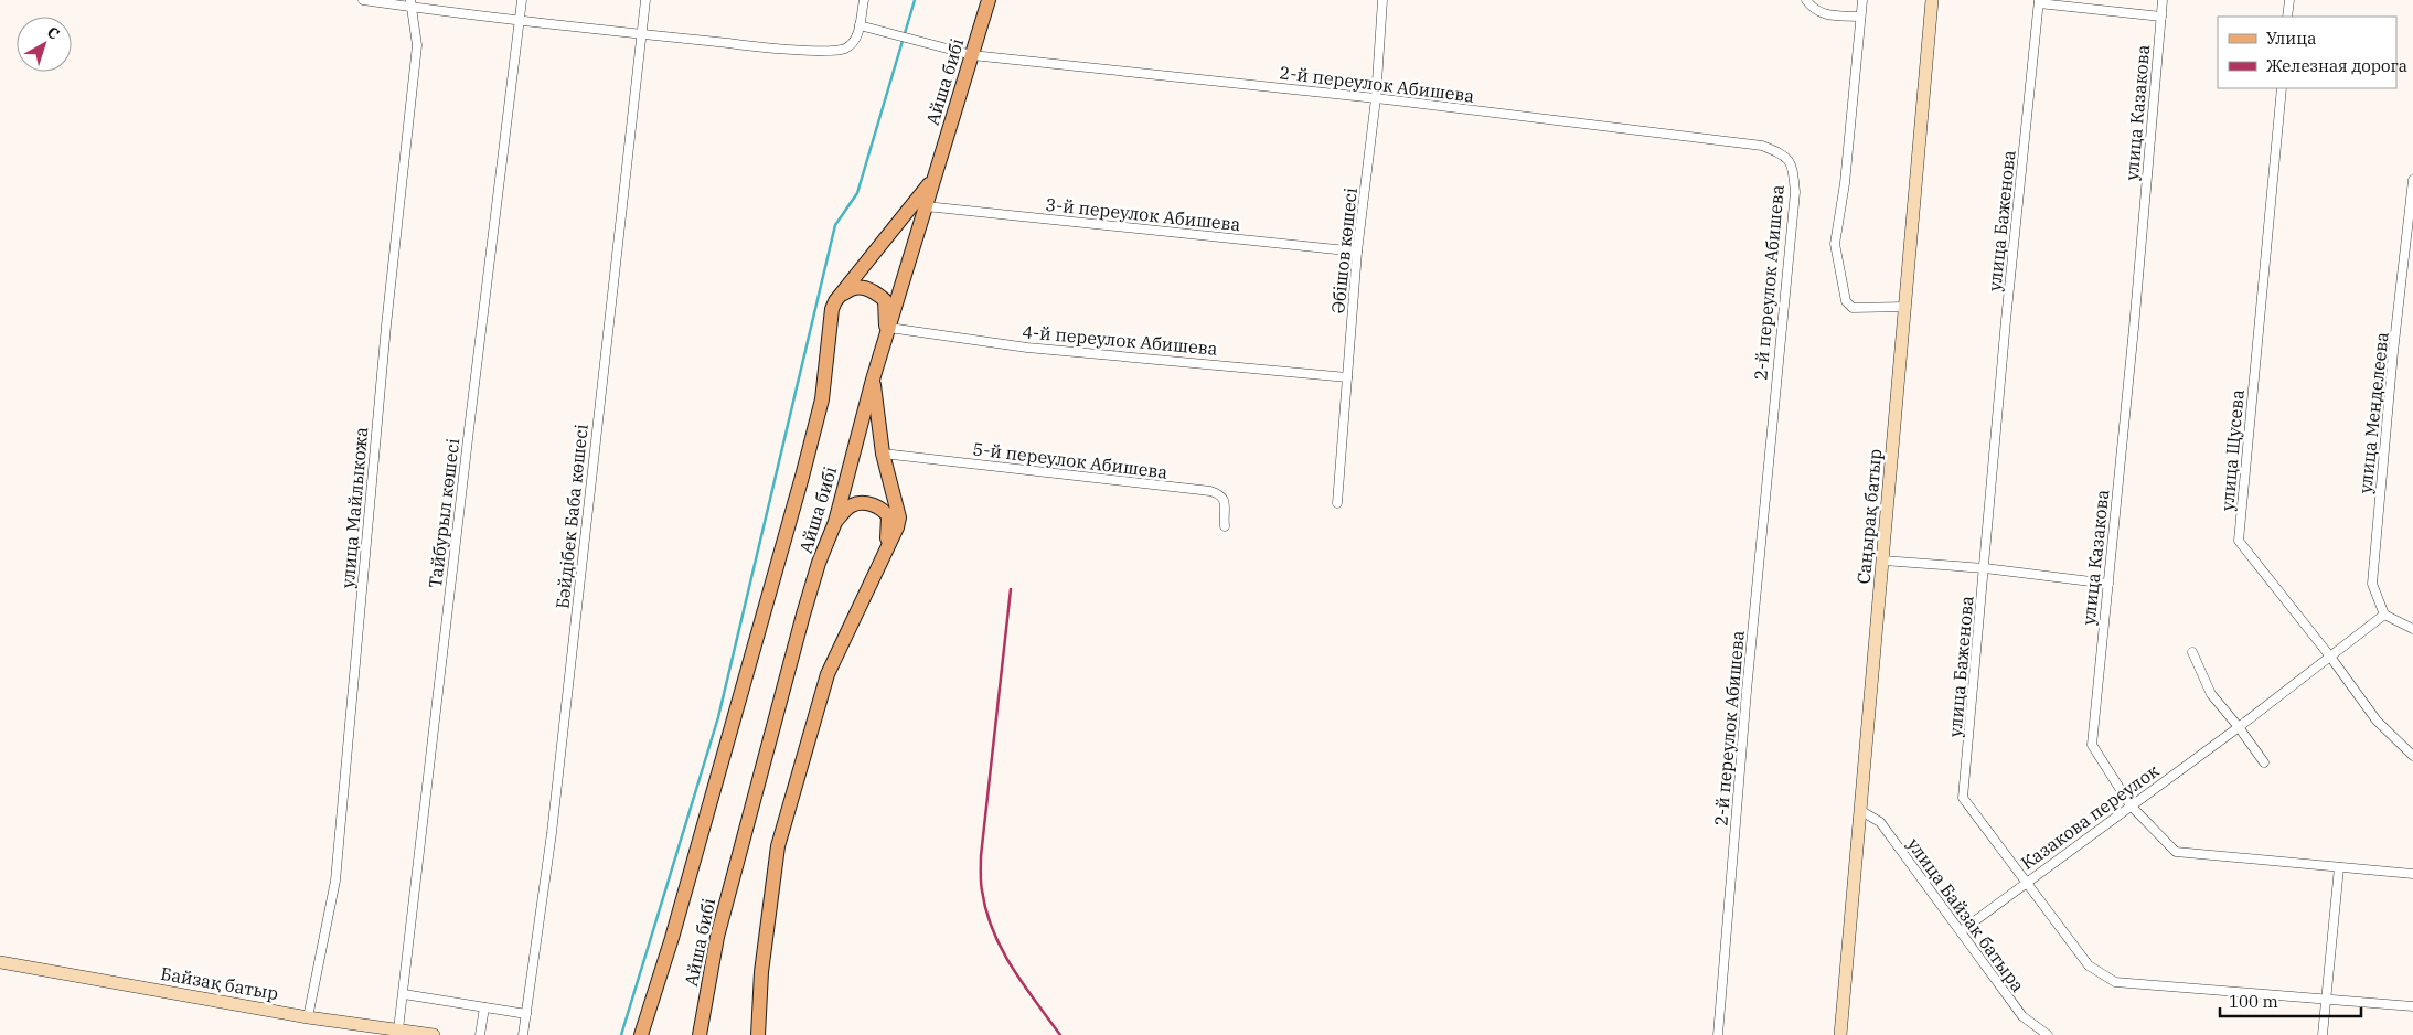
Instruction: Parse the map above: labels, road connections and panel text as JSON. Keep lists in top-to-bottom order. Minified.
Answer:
{"streets":{"main road":["Айша бибі"],"street":["2-й переулок Абишева","улица Казакова","3-й переулок Абишева","улица Баженова","Әбішов көшесі","4-й переулок Абишева","улица Менделеева","улица Щусева","5-й переулок Абишева","улица Майлыкожа","Тайбурыл көшесі","Бәйдібек Баба көшесі","Саңырақ батыр","Казакова переулок","улица Байзак батыра","Байзақ батыр"]},"crossings":[["Айша бибі","2-й переулок Абишева"],["Айша бибі","3-й переулок Абишева"],["Айша бибі","4-й переулок Абишева"],["2-й переулок Абишева","Әбішов көшесі"],["улица Казакова","Казакова переулок"],["3-й переулок Абишева","Әбішов көшесі"],["улица Баженова","Казакова переулок"],["Әбішов көшесі","4-й переулок Абишева"],["улица Менделеева","Казакова переулок"],["улица Щусева","Казакова переулок"],["улица Майлыкожа","Байзақ батыр"],["Тайбурыл көшесі","Байзақ батыр"],["Саңырақ батыр","улица Байзак батыра"],["Казакова переулок","улица Байзак батыра"]],"legend":["Улица","Железная дорога"],"scale_bar":"100 m","north":"top right"}
